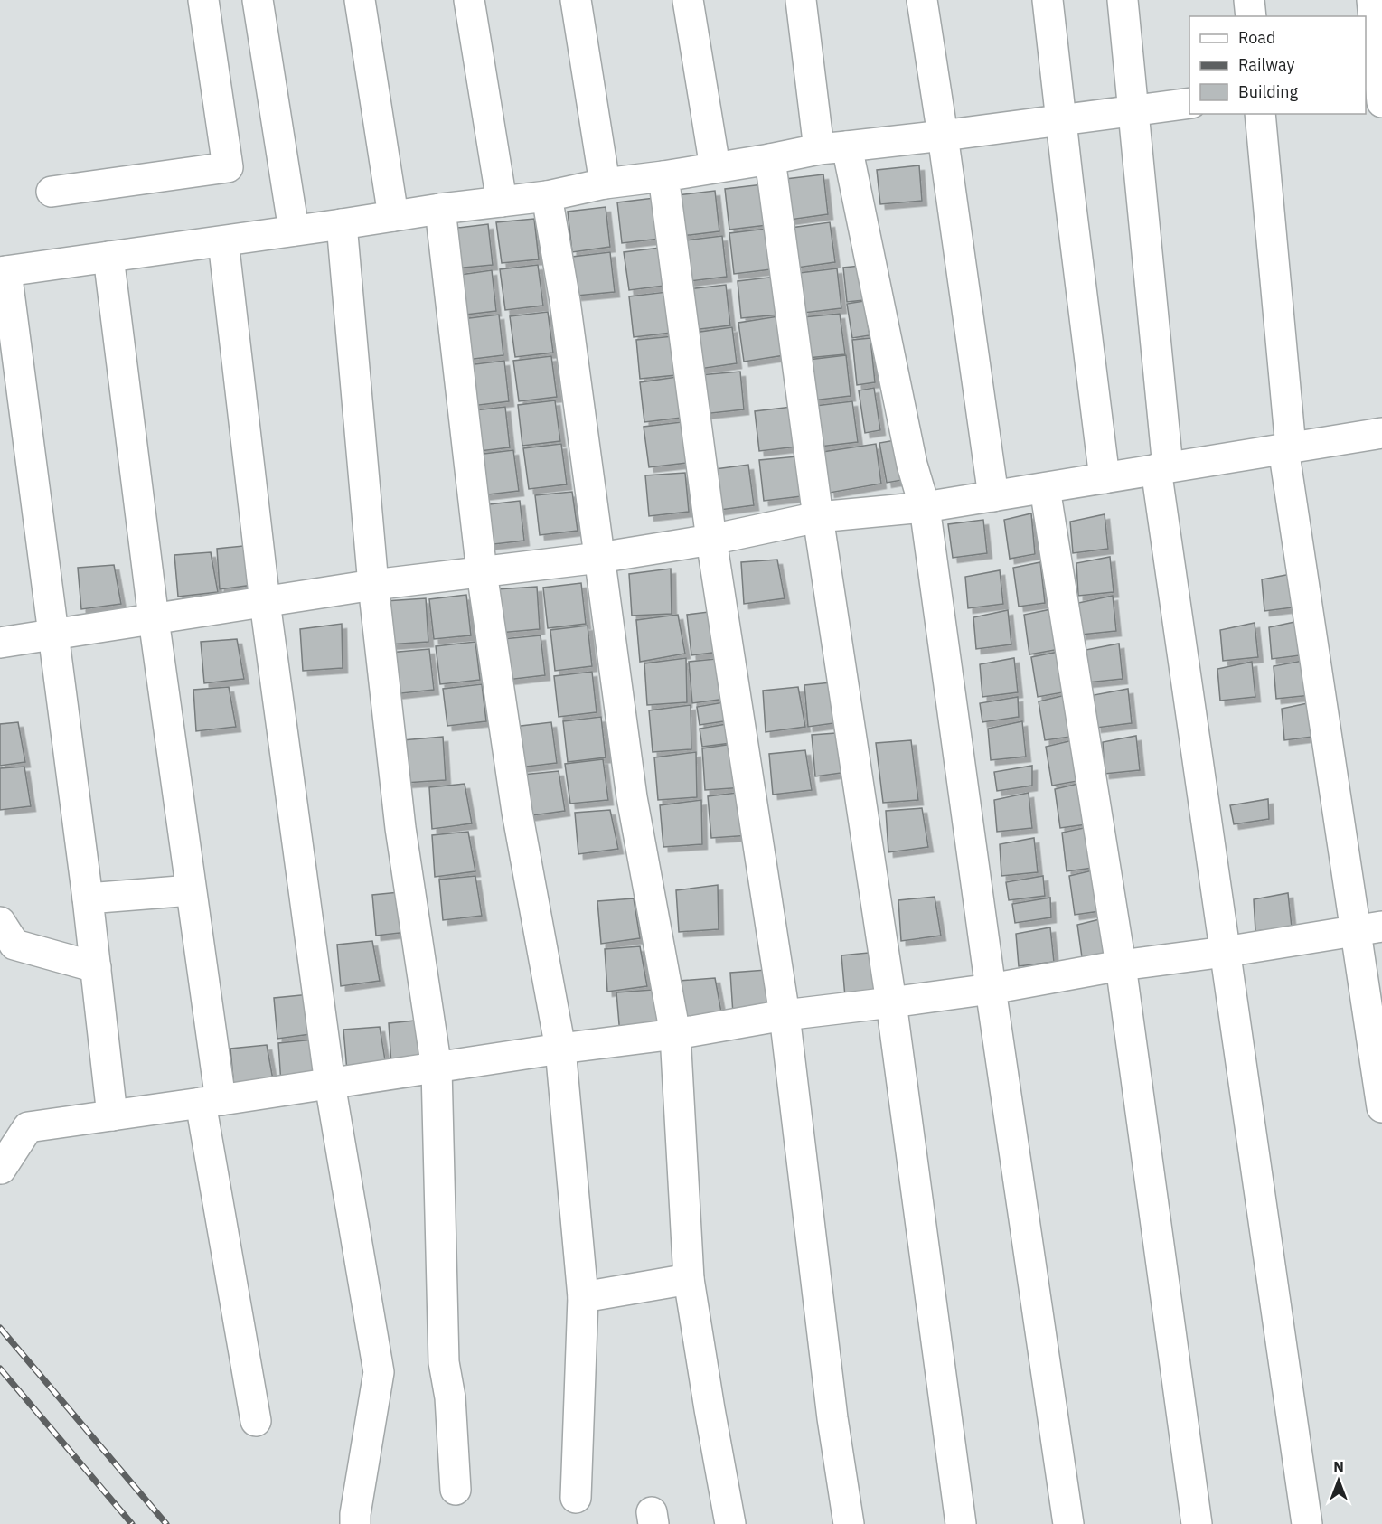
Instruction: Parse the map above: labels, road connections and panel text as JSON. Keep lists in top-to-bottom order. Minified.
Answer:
{"legend":["Road","Railway","Building"],"north":"top"}
